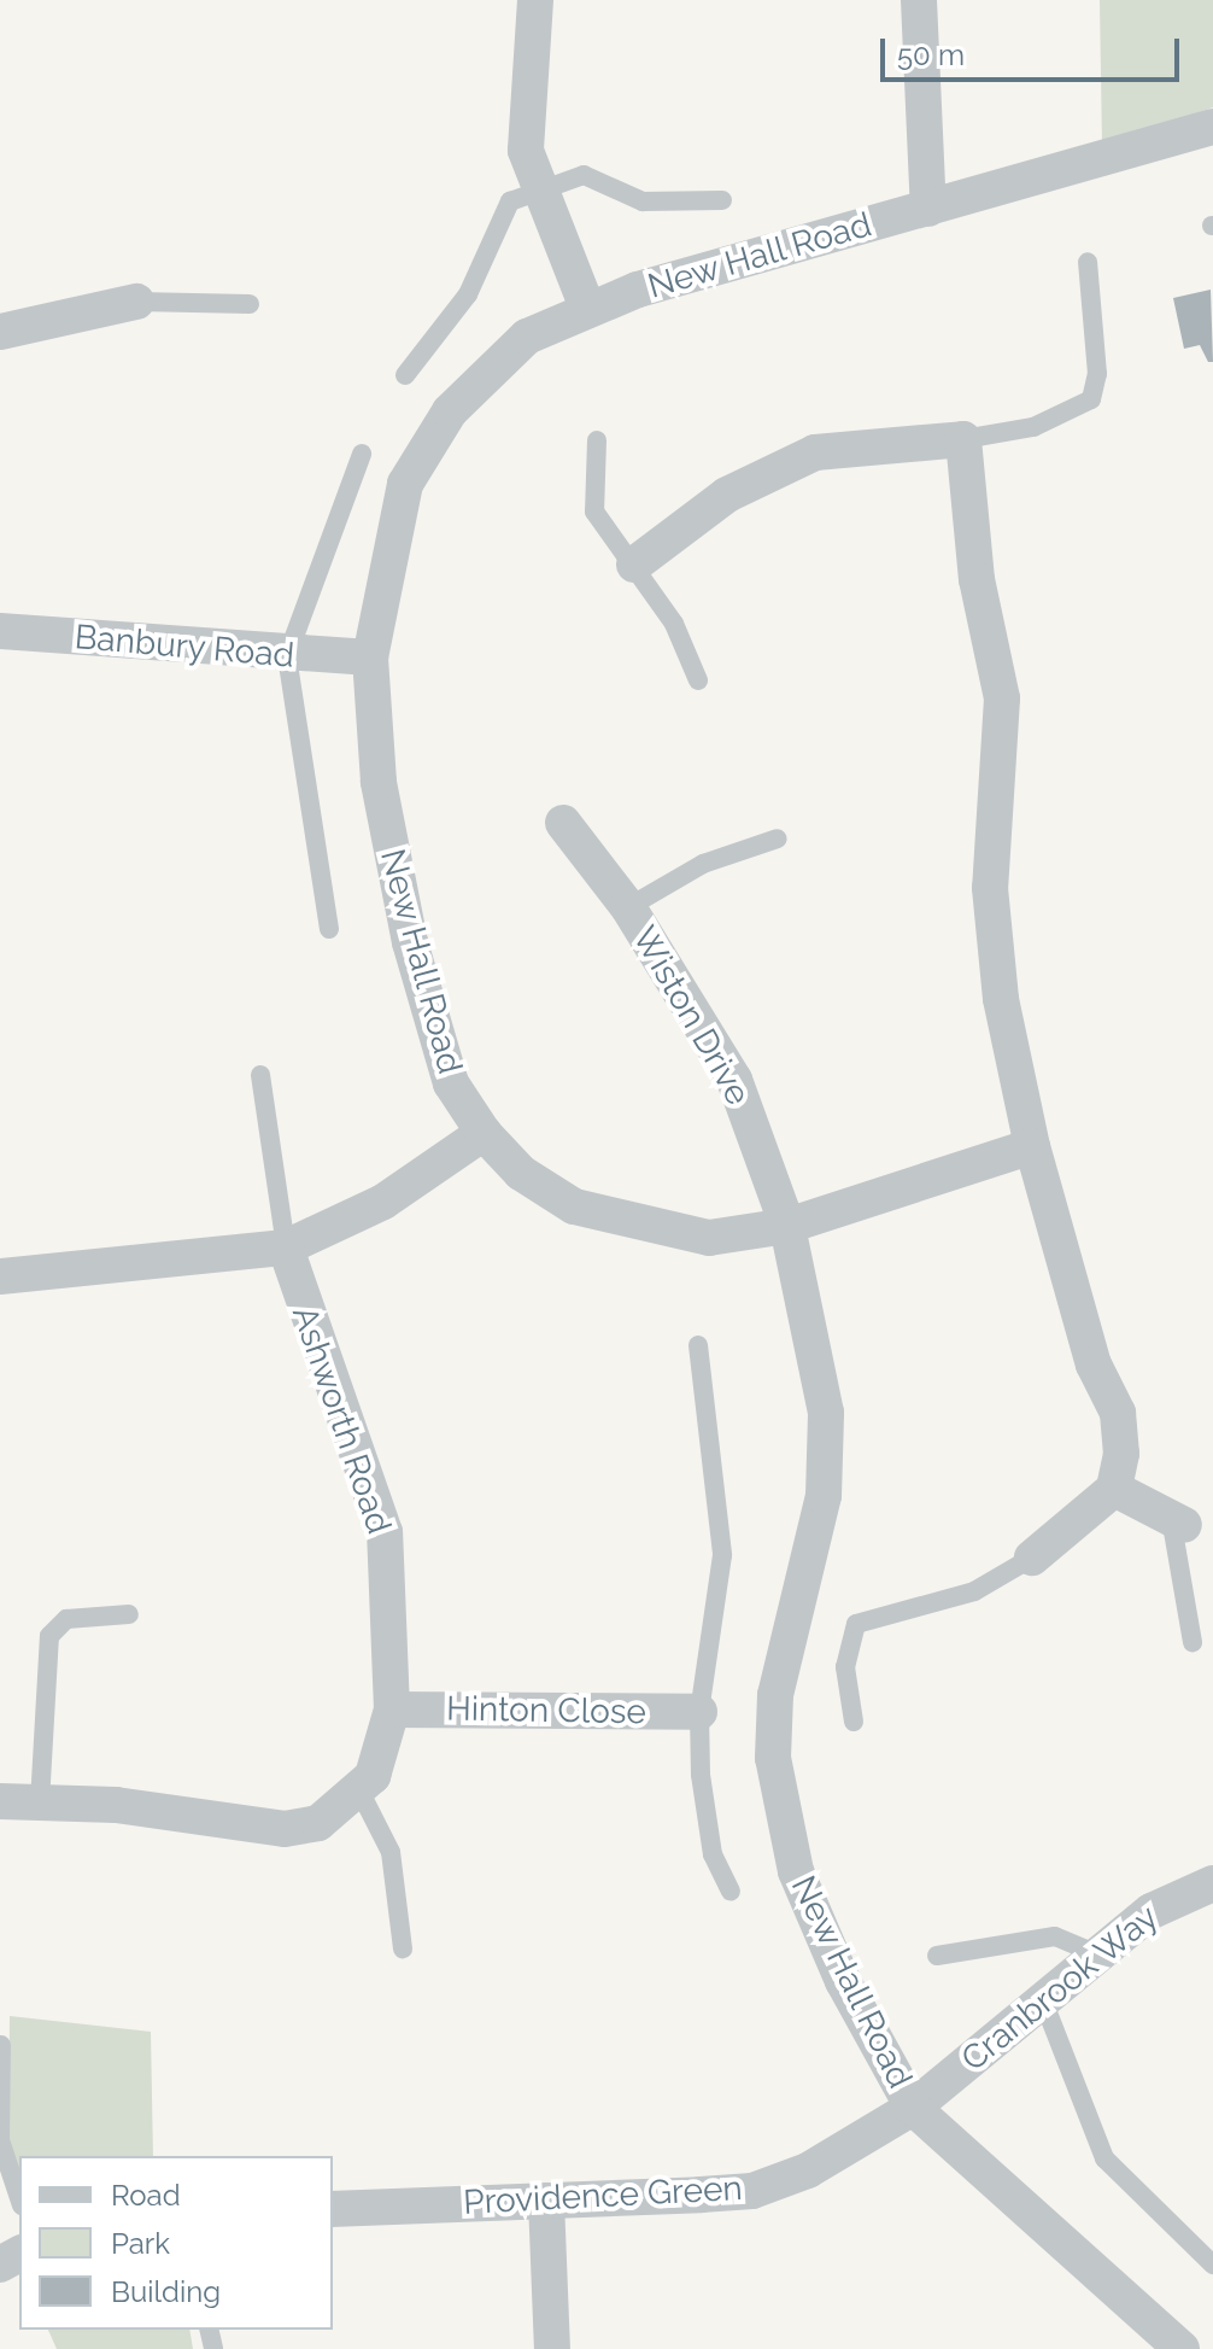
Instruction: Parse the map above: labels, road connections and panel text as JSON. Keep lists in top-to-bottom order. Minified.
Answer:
{"streets":{"street":["New Hall Road","Banbury Road","Wiston Drive","Ashworth Road","Hinton Close","Cranbrook Way","Providence Green"]},"crossings":[["New Hall Road","Banbury Road"],["New Hall Road","Wiston Drive"],["New Hall Road","Cranbrook Way"],["New Hall Road","Providence Green"],["Ashworth Road","Hinton Close"],["Cranbrook Way","Providence Green"]],"legend":["Road","Park","Building"],"scale_bar":"50 m"}
